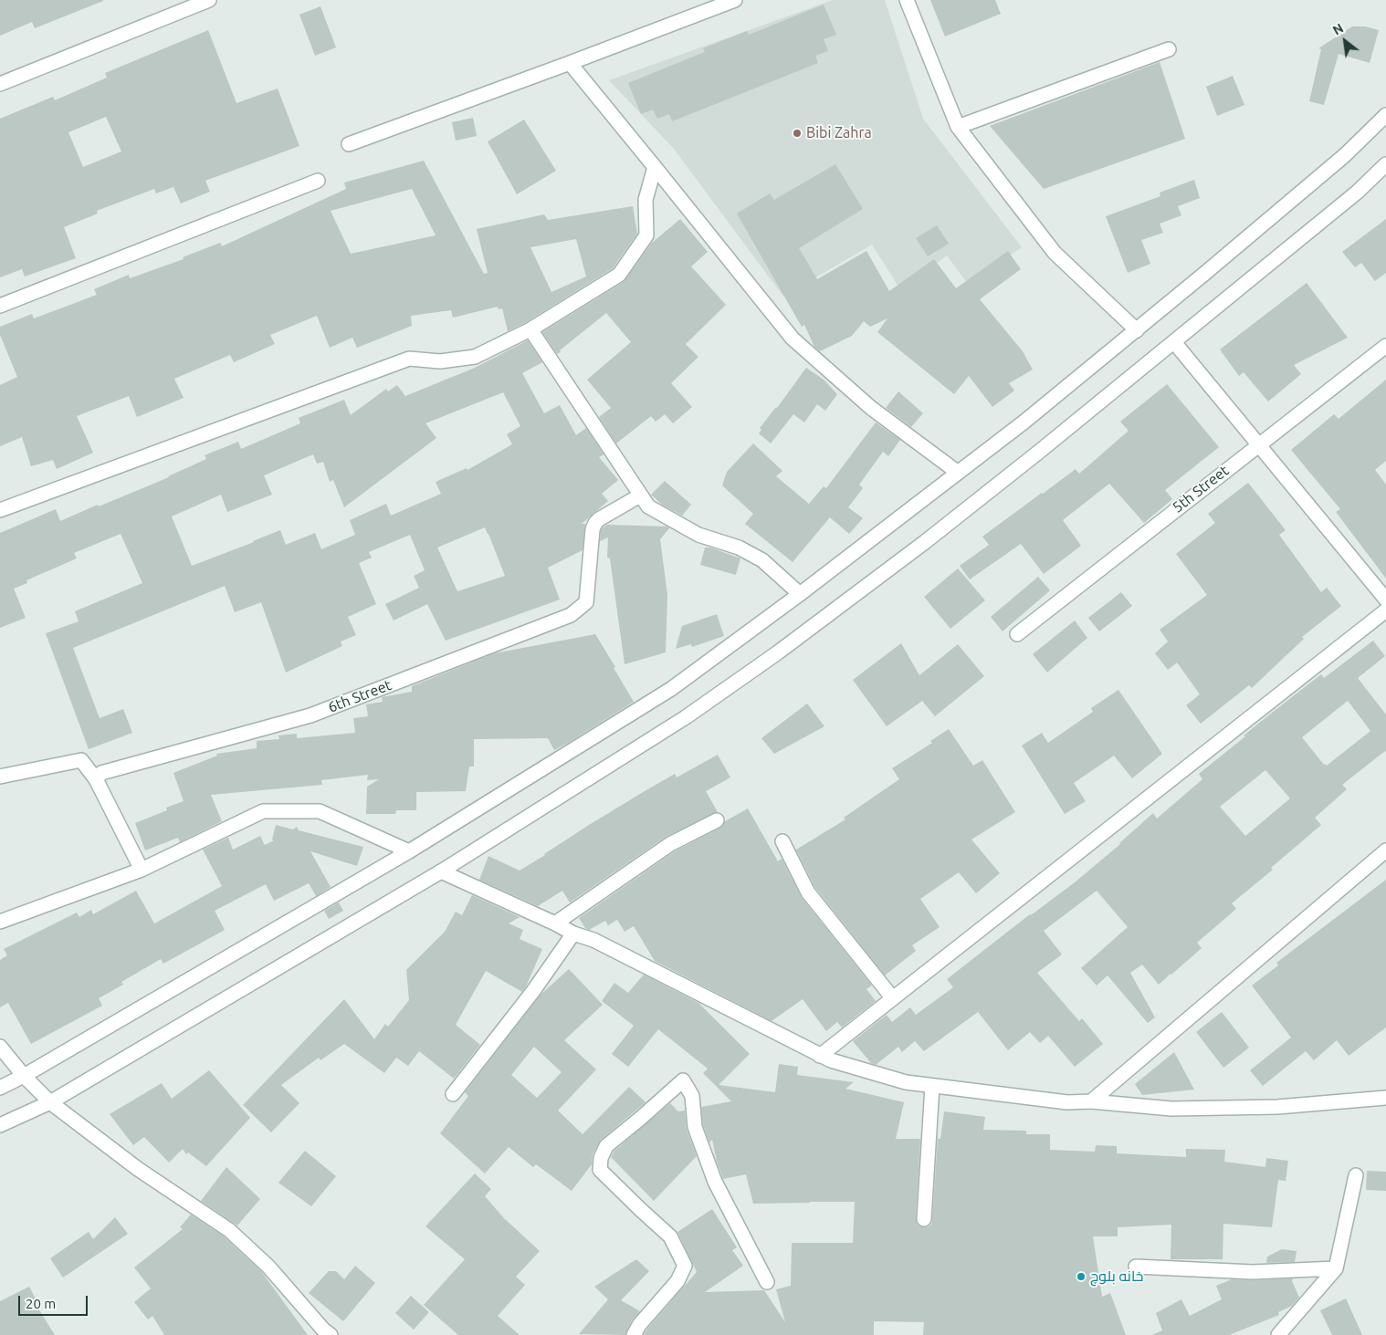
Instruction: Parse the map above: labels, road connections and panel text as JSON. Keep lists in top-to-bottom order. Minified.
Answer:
{"streets":{"street":["5th Street","6th Street"]},"places":["Bibi Zahra","خانه بلوچ"],"scale_bar":"20 m","north":"top left"}
